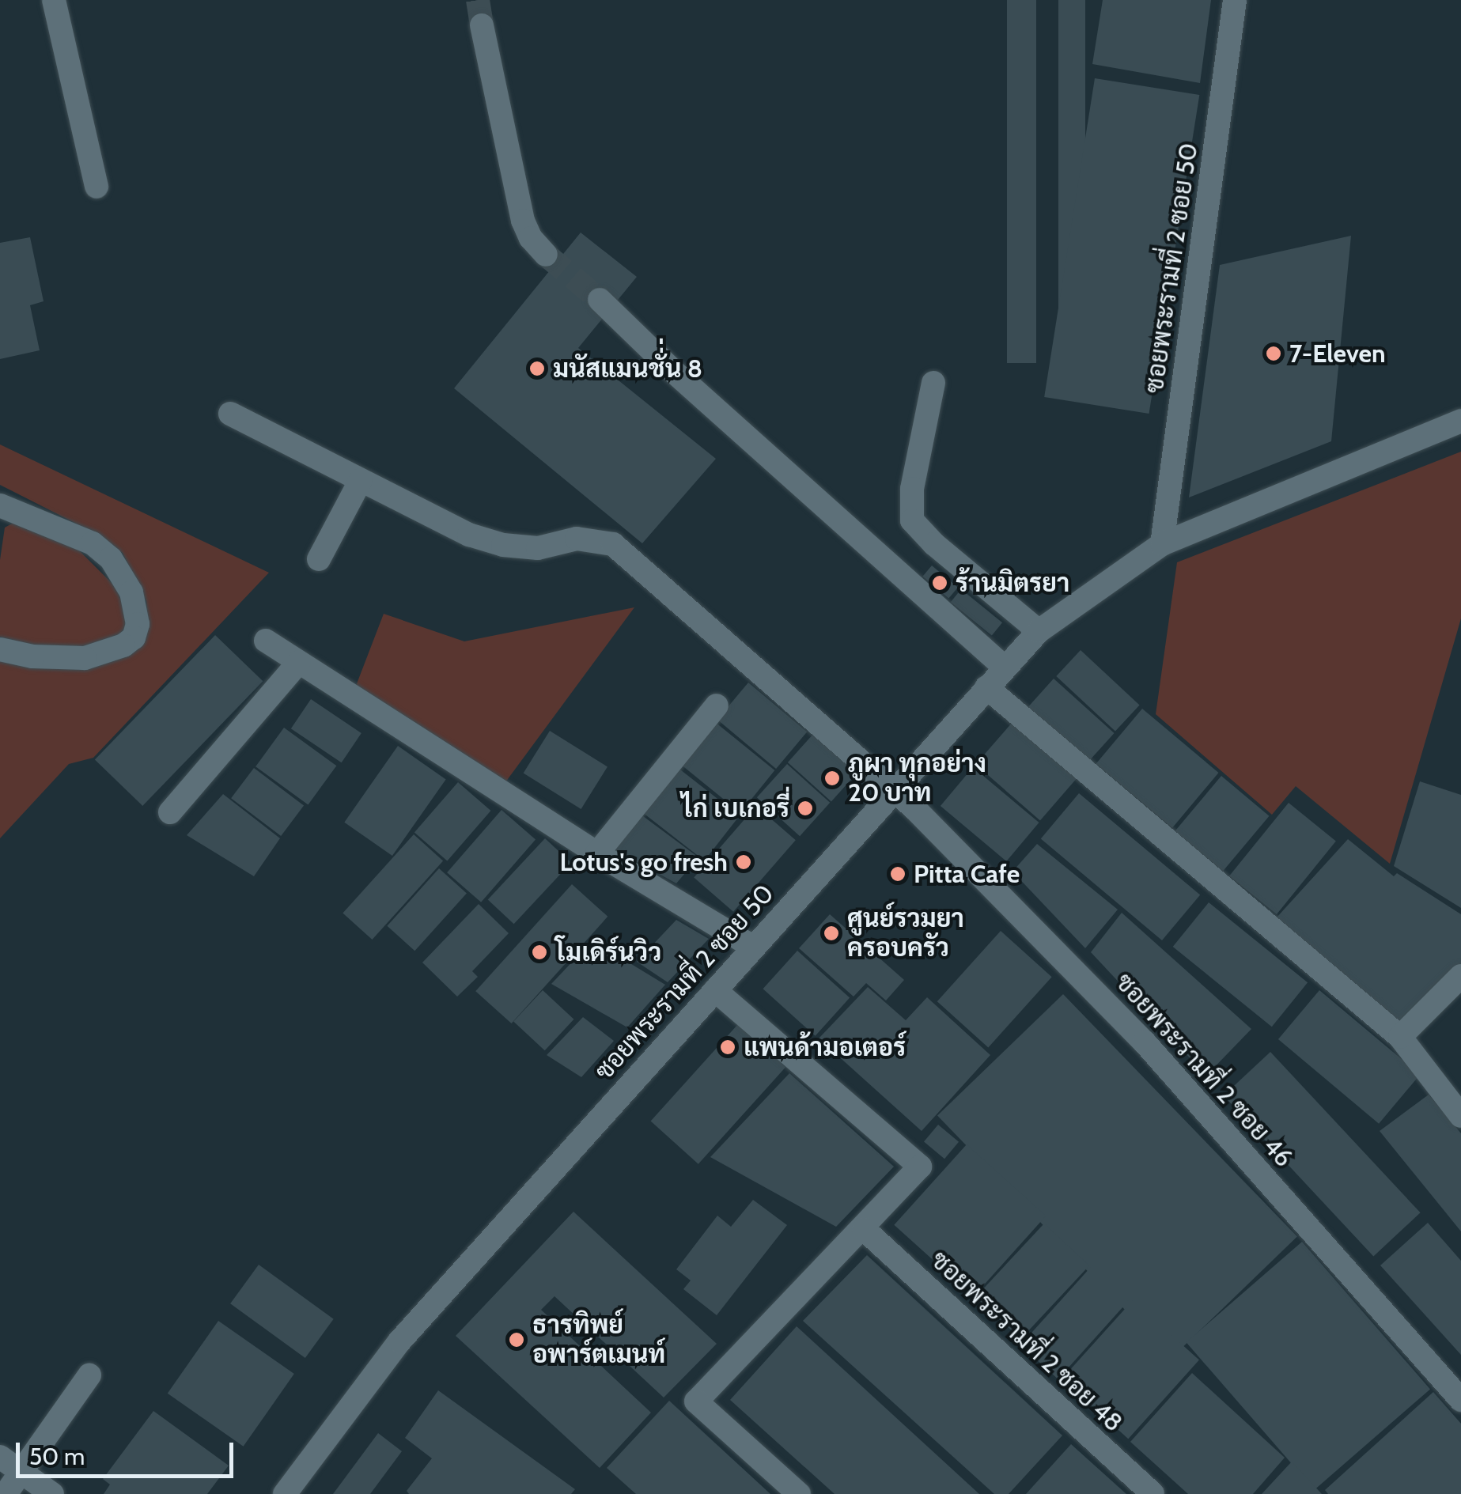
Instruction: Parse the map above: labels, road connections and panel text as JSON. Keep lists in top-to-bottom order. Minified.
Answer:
{"streets":{"street":["ซอยพระรามที่ 2 ซอย 50","ซอยพระรามที่ 2 ซอย 46","ซอยพระรามที่ 2 ซอย 48"]},"crossings":[["ซอยพระรามที่ 2 ซอย 50","ซอยพระรามที่ 2 ซอย 46"]],"places":["7-Eleven","มนัสแมนชั่่น 8","ร้านมิตรยา","ภูผา ทุกอย่าง 20 บาท","ไก่ เบเกอรี่","Lotus's go fresh","Pitta Cafe","ศูนย์รวมยา ครอบครัว","โมเดิร์นวิว","แพนด้ามอเตอร์","ธารทิพย์ อพาร์ตเมนท์"],"scale_bar":"50 m"}
